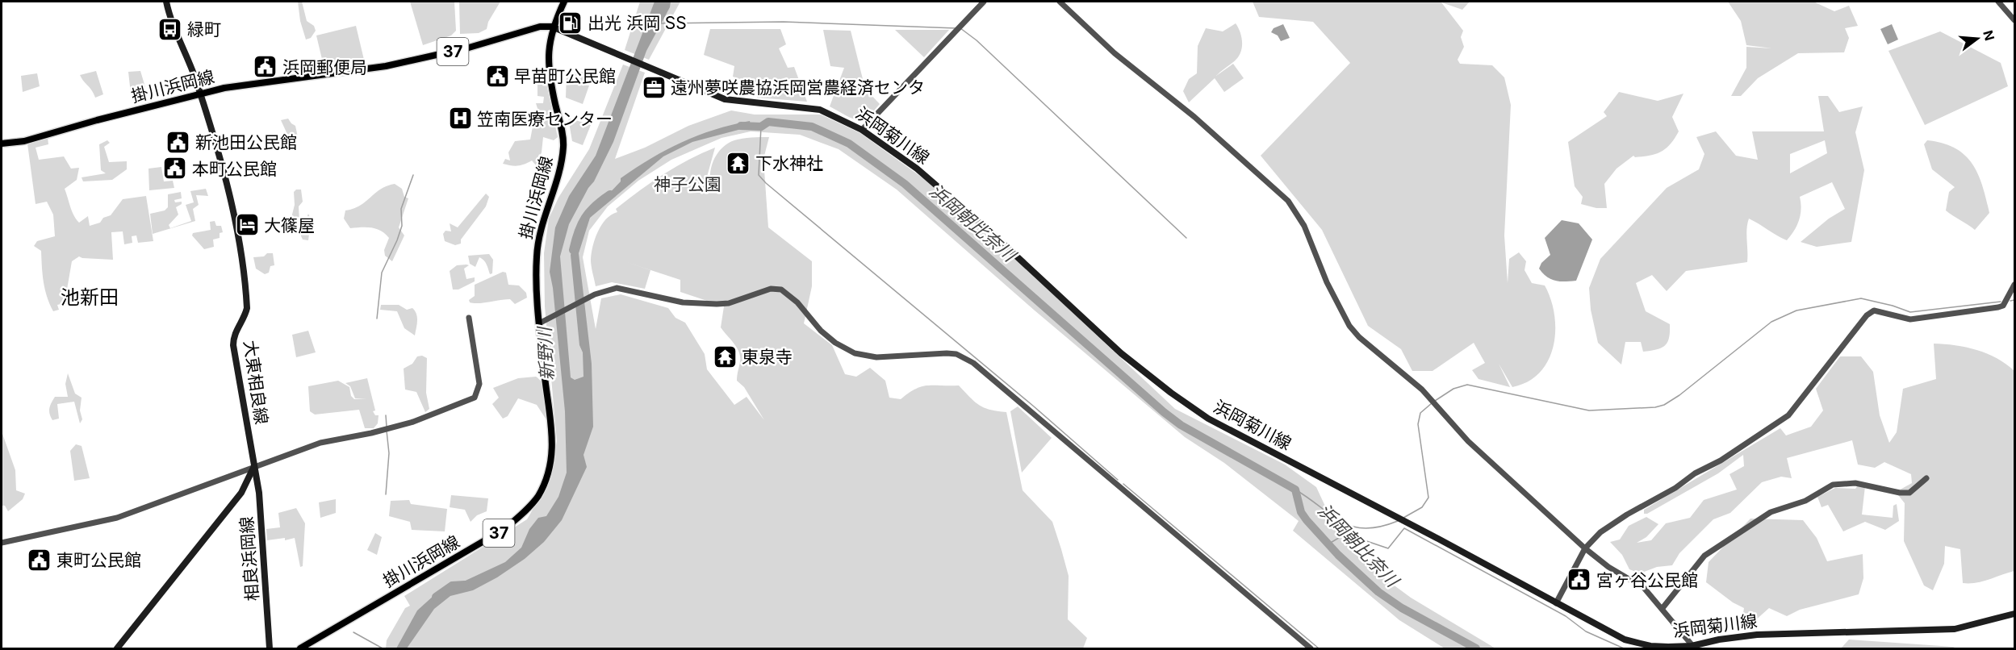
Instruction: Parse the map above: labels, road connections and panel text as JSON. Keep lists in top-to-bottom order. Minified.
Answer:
{"streets":{"main road":["37","掛川浜岡線","浜岡菊川線","大東相良線","相良浜岡線"]},"crossings":[["掛川浜岡線","浜岡菊川線"],["掛川浜岡線","大東相良線"],["大東相良線","相良浜岡線"]],"districts":["池新田"],"water":["浜岡朝比奈川","新野川"],"parks":["神子公園"],"places":{"fuel station":["出光 浜岡 SS"],"bus stop":["緑町"],"public building":["浜岡郵便局","早苗町公民館","新池田公民館","本町公民館","東町公民館","宮ヶ谷公民館"],"office":["遠州夢咲農協浜岡営農経済センタ"],"hospital":["笠南医療センター"],"temple":["下水神社","東泉寺"],"hotel":["大篠屋"]},"north":"right"}
